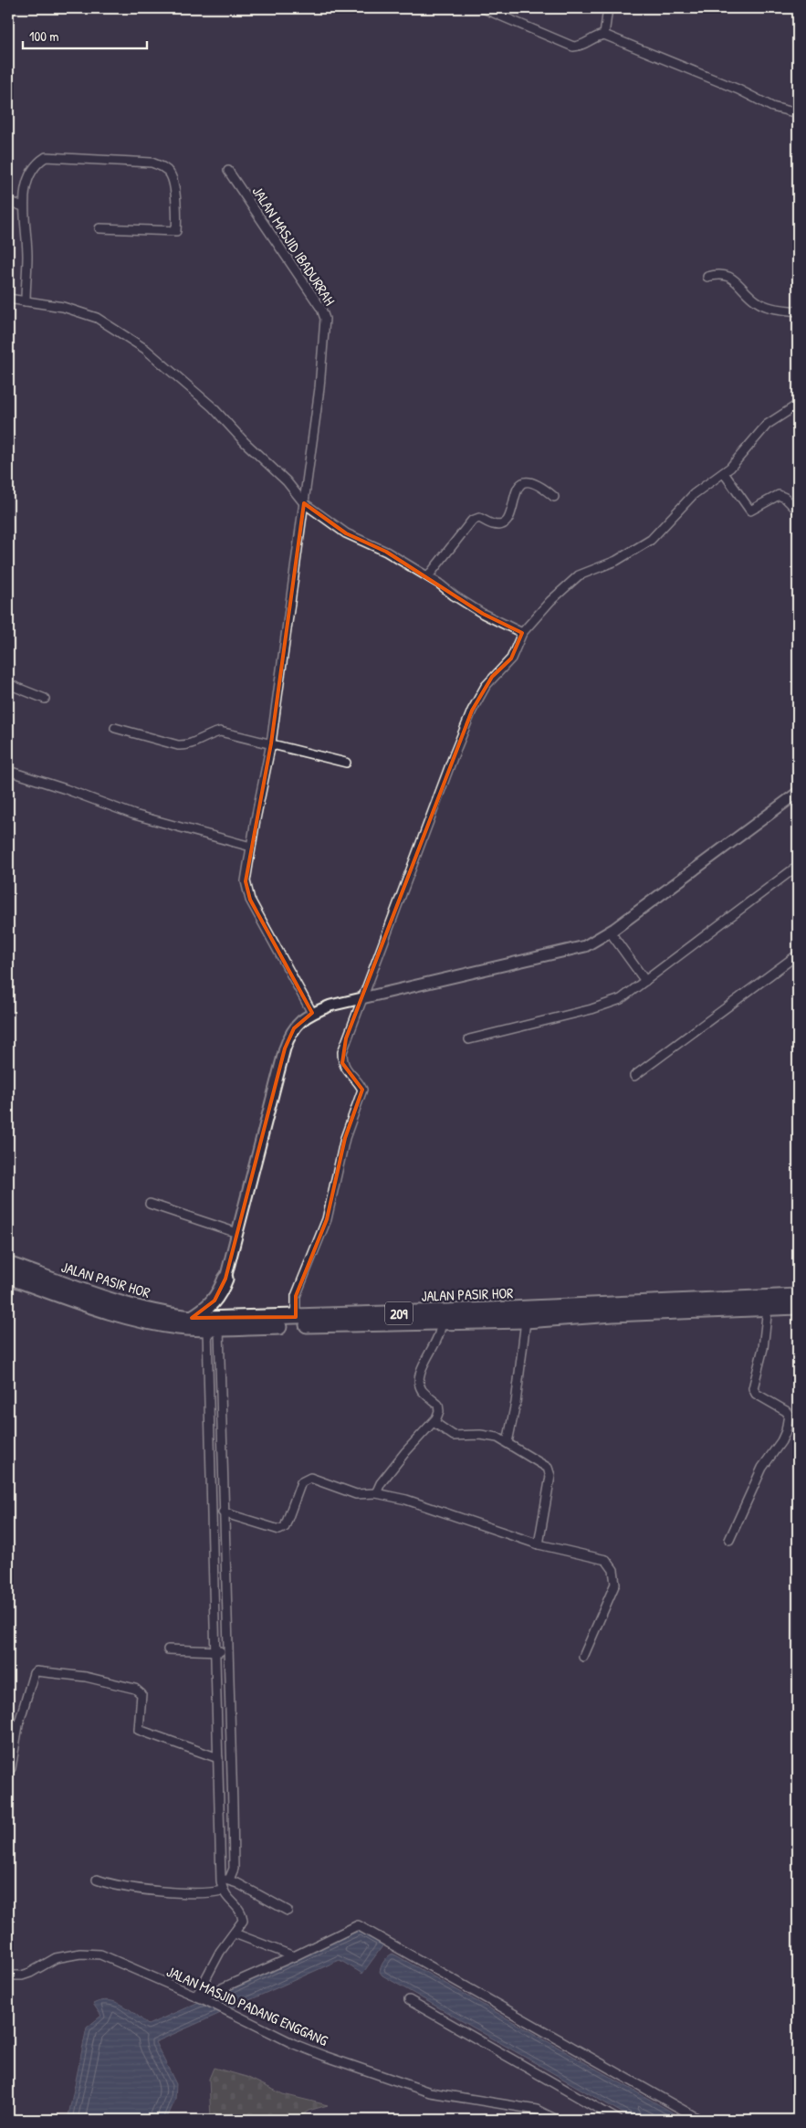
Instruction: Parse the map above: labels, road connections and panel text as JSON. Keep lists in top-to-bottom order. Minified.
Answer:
{"streets":{"main road":["JALAN PASIR HOR","209"],"street":["JALAN MASJID IBADURRAH","JALAN MASJID PADANG ENGGANG"]},"scale_bar":"100 m"}
